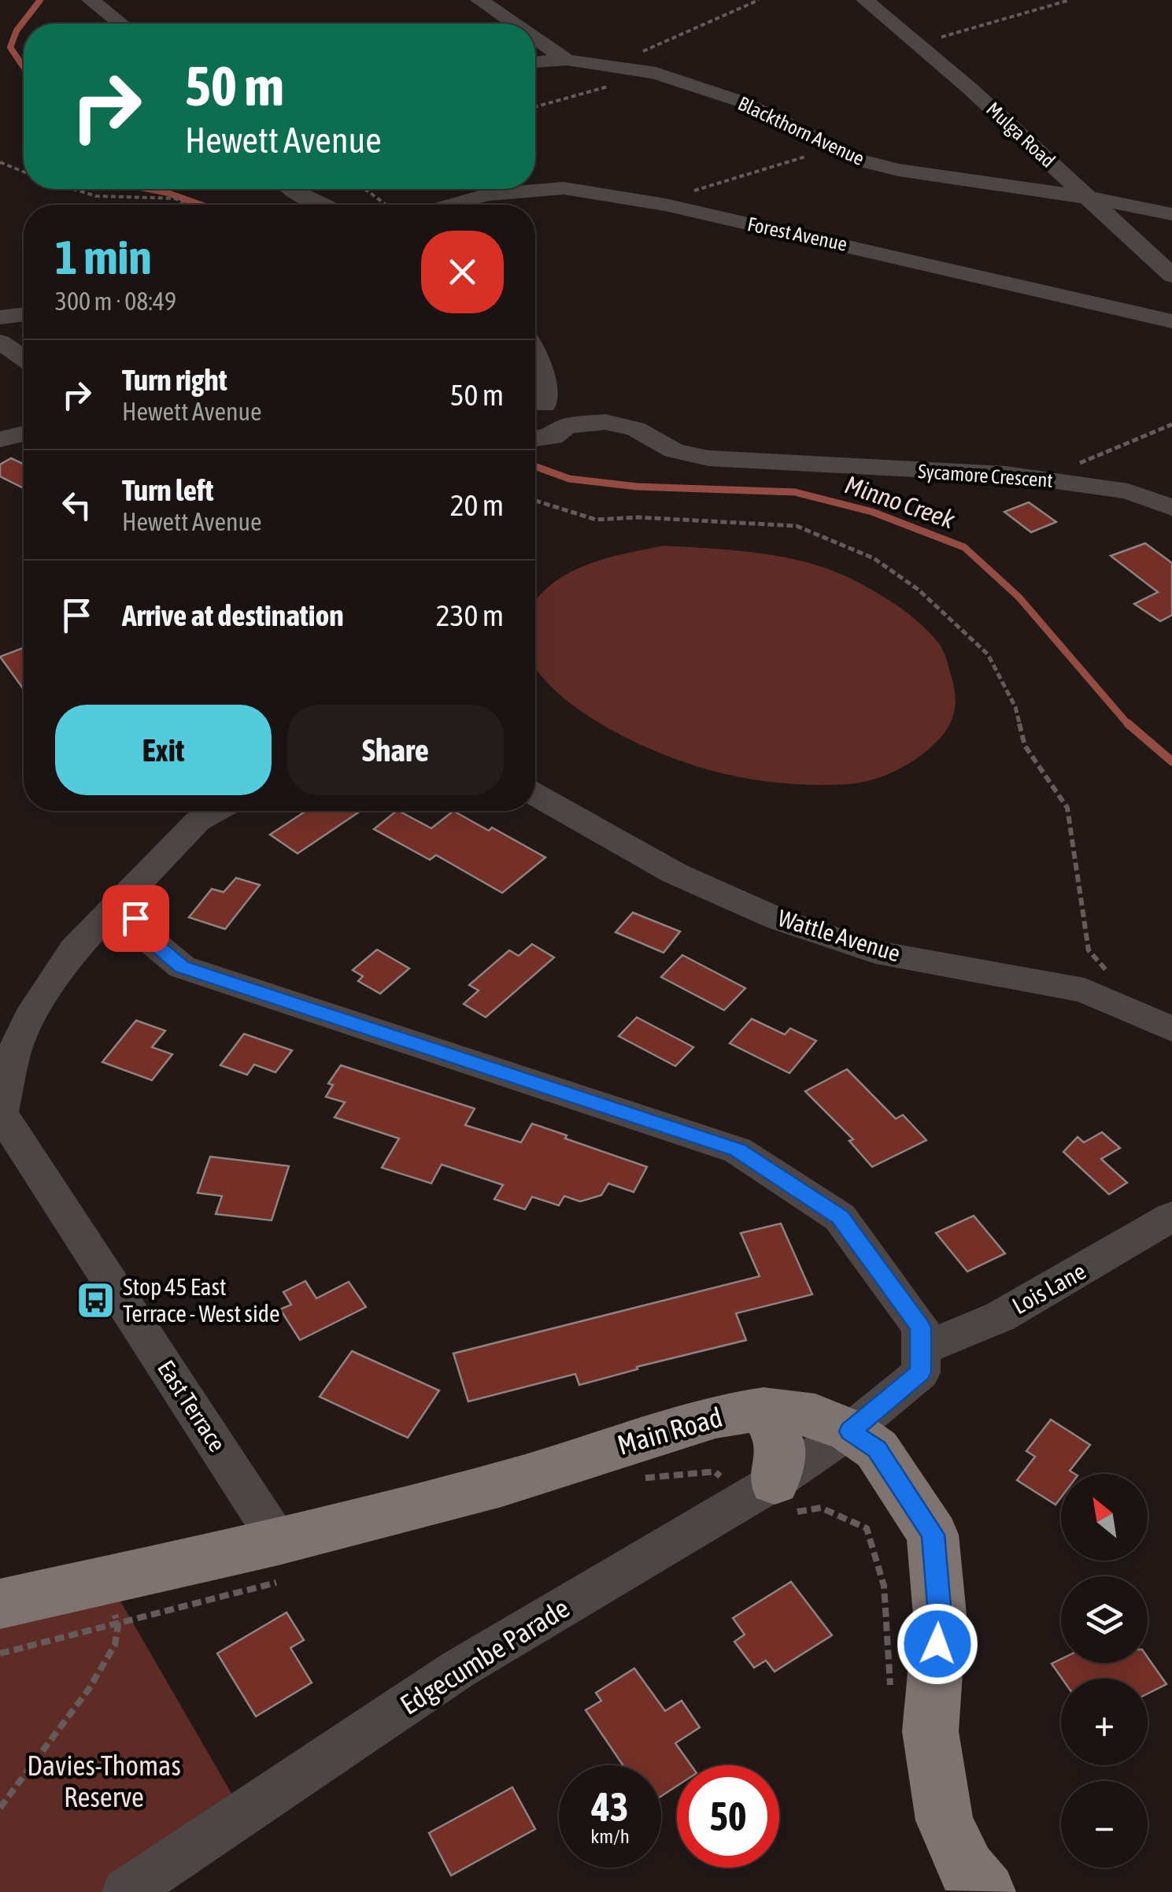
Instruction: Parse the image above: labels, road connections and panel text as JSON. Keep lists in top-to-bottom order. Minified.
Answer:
{"streets":{"main road":["Main Road"],"street":["Blackthorn Avenue","Mulga Road","Forest Avenue","Sycamore Crescent","Wattle Avenue","Lois Lane","East Terrace","Edgecumbe Parade"]},"crossings":[["Blackthorn Avenue","Mulga Road"],["Lois Lane","Edgecumbe Parade"],["East Terrace","Main Road"],["Main Road","Edgecumbe Parade"]],"water":["Minno Creek"],"parks":["Davies-Thomas Reserve"],"places":{"bus stop":["Stop 45 East Terrace - West side"]},"north":"top left","page":{"turn":["50 m","Hewett Avenue"],"heading":["1 min","300 m · 08:49"],"list":[{"name":"Turn right","note":"Hewett Avenue","value":"50 m"},{"name":"Turn left","note":"Hewett Avenue","value":"20 m"},{"name":"Arrive at destination","value":"230 m"}],"buttons":["Exit","Share"],"map_buttons":["+","−"],"speed":"43 km/h","limit":"50"}}
